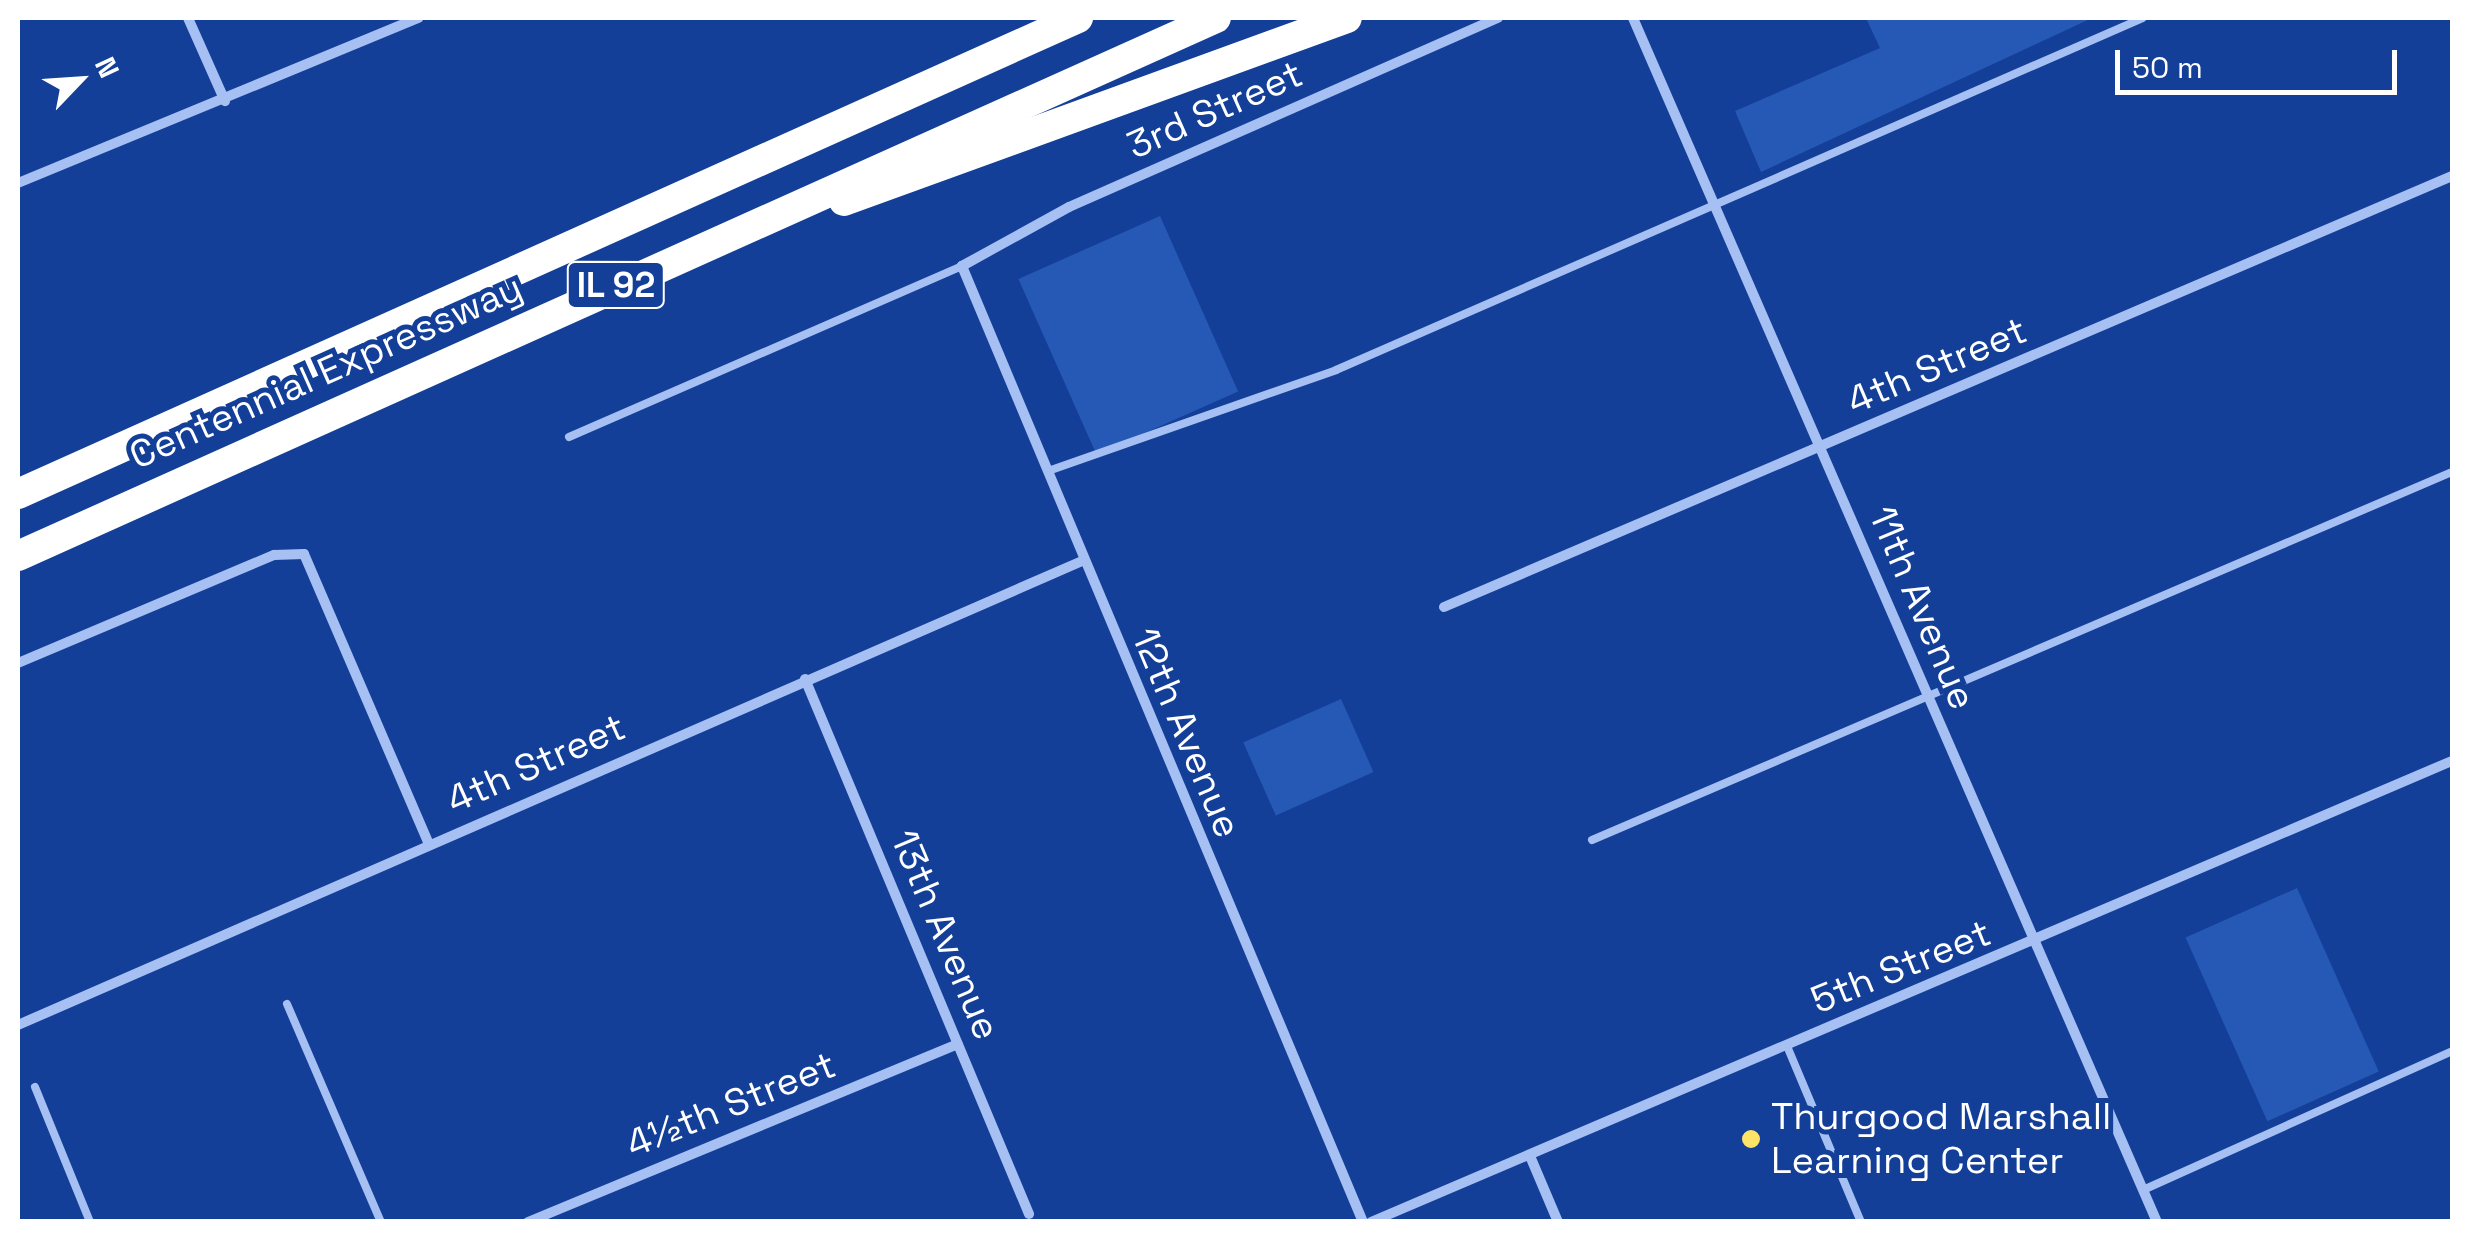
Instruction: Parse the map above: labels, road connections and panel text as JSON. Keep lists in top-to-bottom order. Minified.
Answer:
{"streets":{"highway":["IL 92","Centennial Expressway"],"street":["3rd Street","4th Street","11th Avenue","12th Avenue","13th Avenue","5th Street","4½th Street"]},"crossings":[["3rd Street","12th Avenue"],["4th Street","11th Avenue"],["4th Street","12th Avenue"],["4th Street","13th Avenue"],["11th Avenue","5th Street"],["13th Avenue","4½th Street"]],"places":["Thurgood Marshall Learning Center"],"scale_bar":"50 m","north":"top right"}
